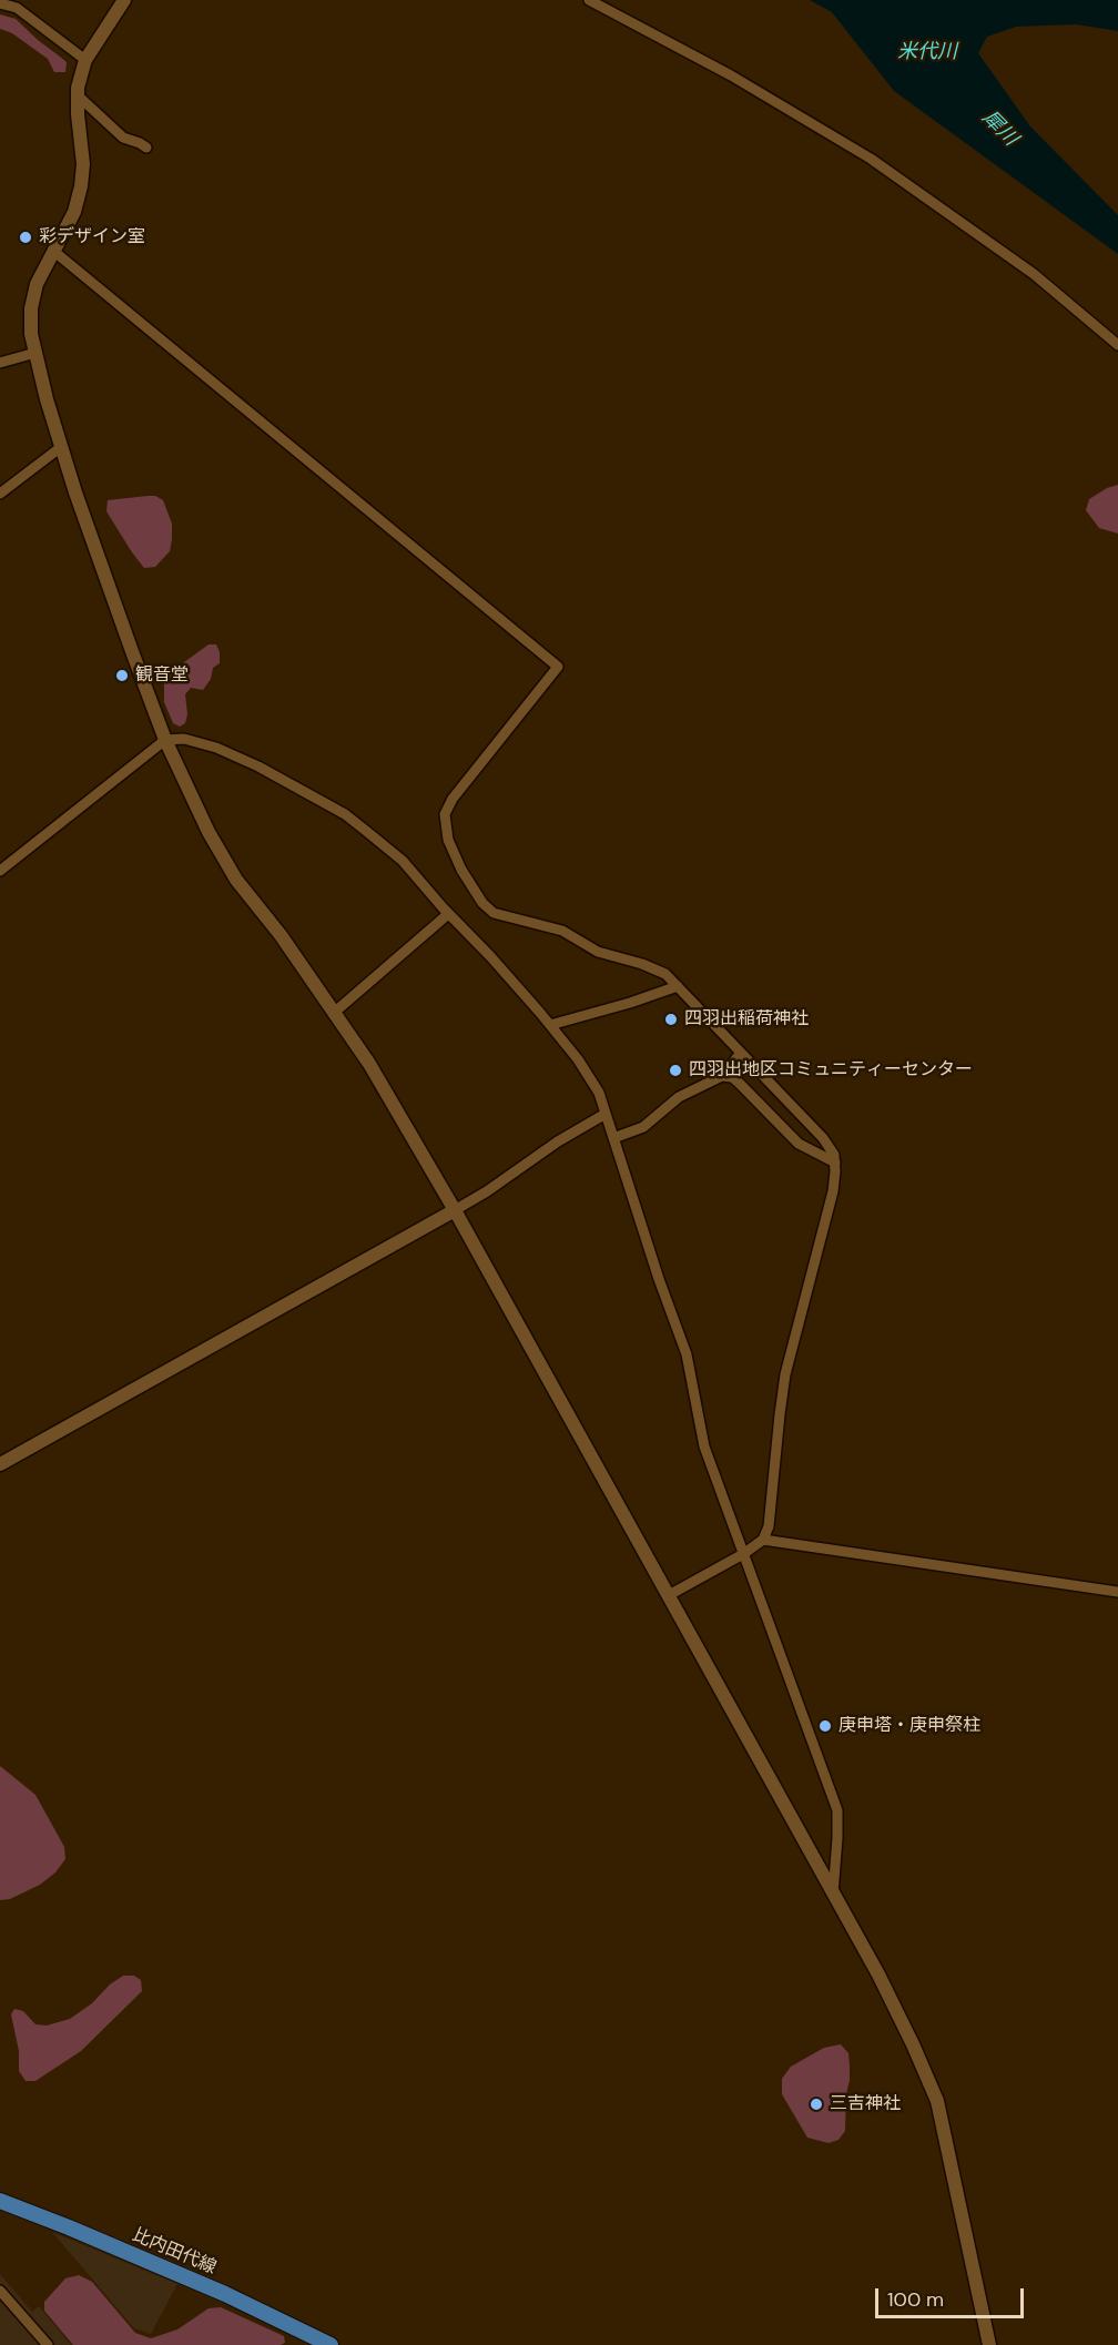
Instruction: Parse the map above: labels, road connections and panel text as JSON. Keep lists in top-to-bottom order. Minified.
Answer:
{"streets":{"main road":["比内田代線"]},"water":["米代川","犀川"],"places":["彩デザイン室","観音堂","四羽出稲荷神社","四羽出地区コミュニティーセンター","庚申塔・庚申祭柱","三吉神社"],"scale_bar":"100 m"}
